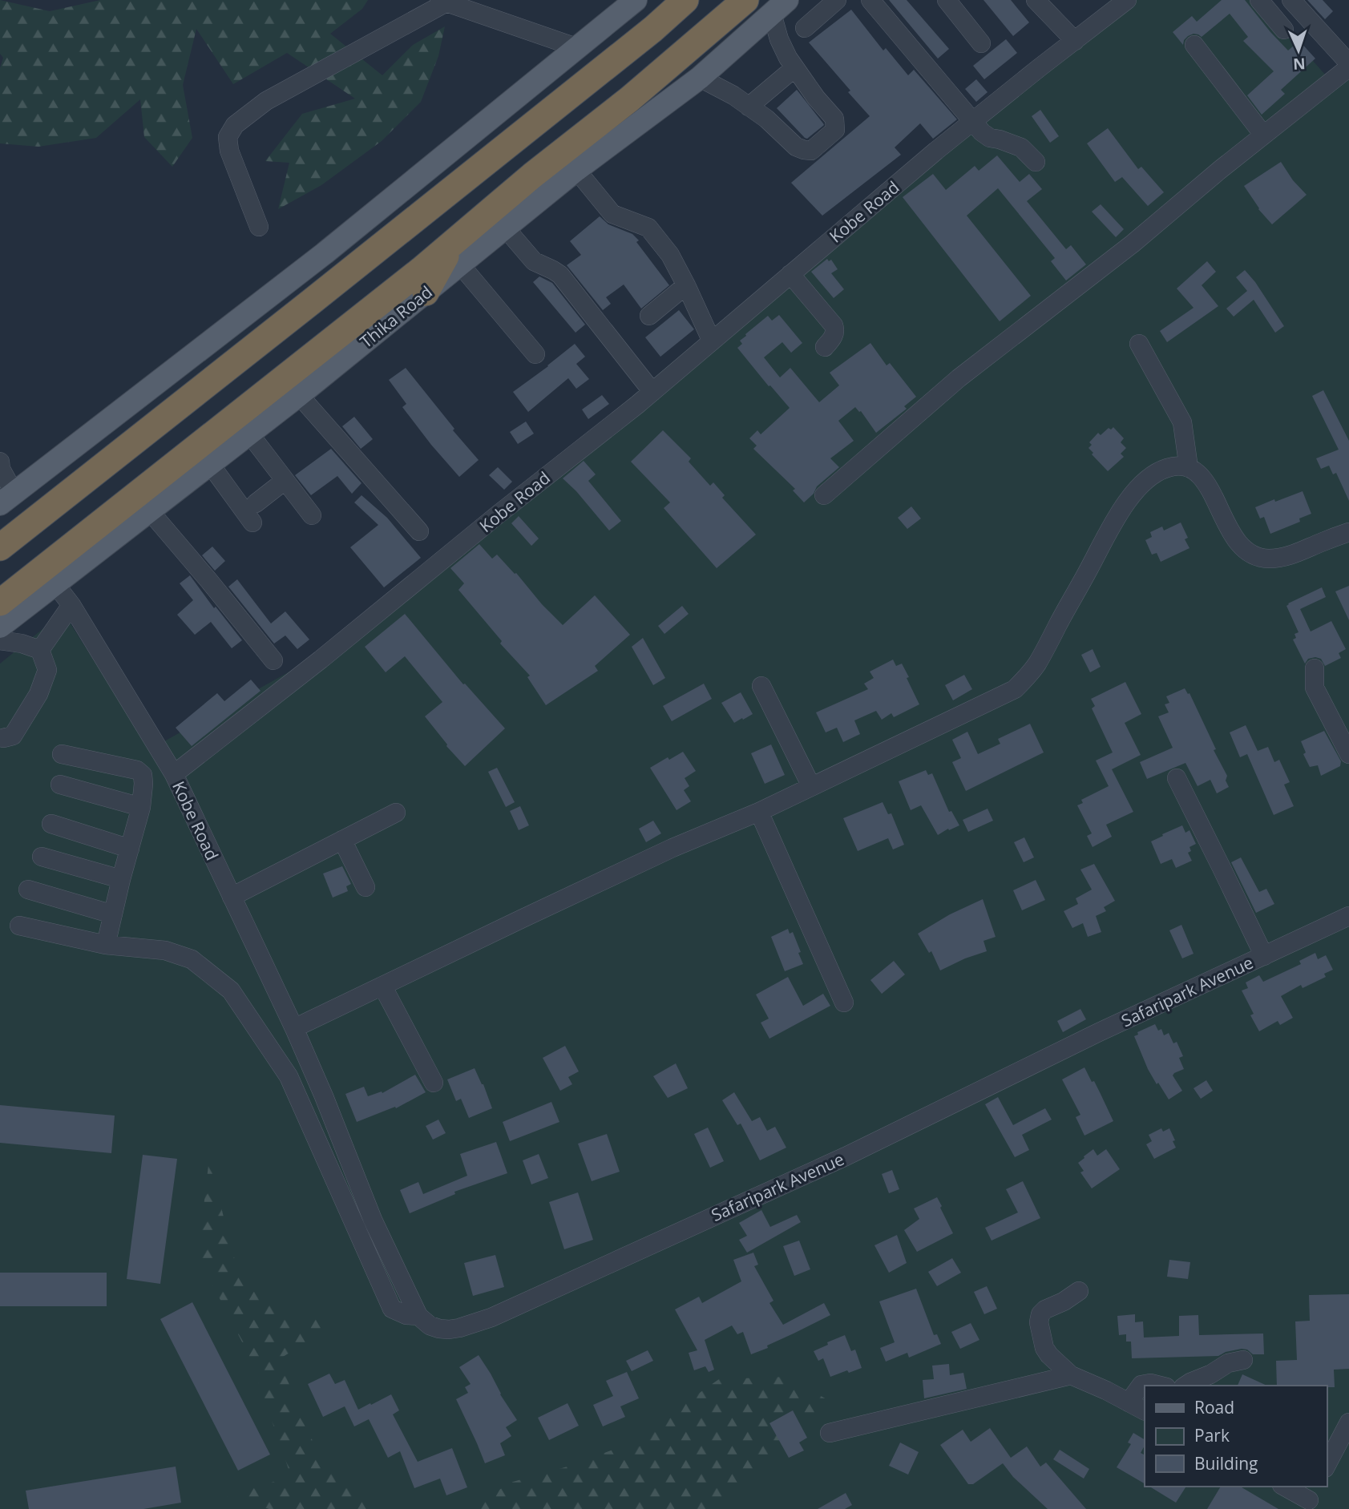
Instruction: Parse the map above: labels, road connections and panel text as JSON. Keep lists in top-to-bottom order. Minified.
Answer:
{"streets":{"highway":["Thika Road"],"street":["Kobe Road","Safaripark Avenue"]},"crossings":[["Kobe Road","Safaripark Avenue"]],"legend":["Road","Park","Building"],"north":"bottom"}
